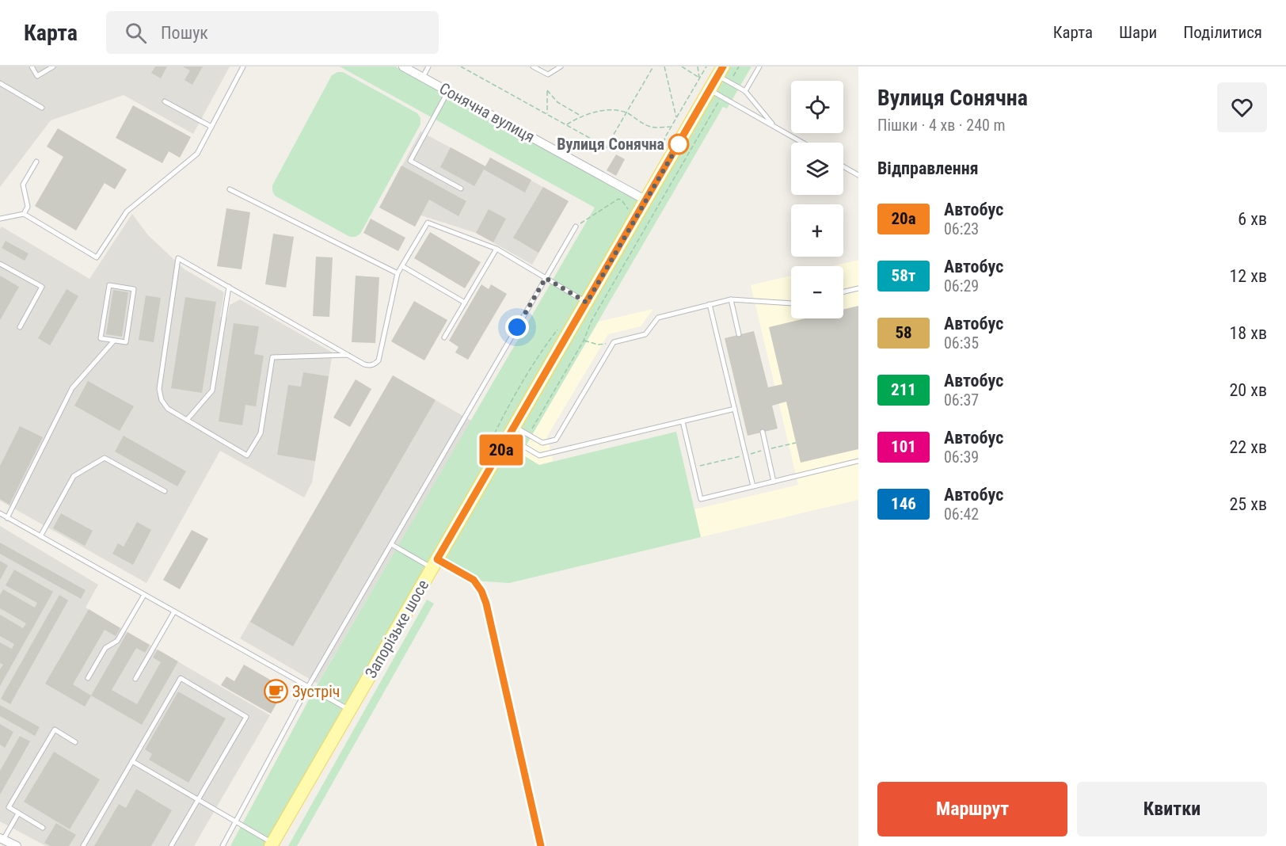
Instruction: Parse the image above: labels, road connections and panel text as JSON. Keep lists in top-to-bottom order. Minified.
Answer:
{"streets":{"main road":["Запорізьке шосе"],"street":["Сонячна вулиця"]},"crossings":[["Сонячна вулиця","Запорізьке шосе"]],"places":{"other":["Вулиця Сонячна"],"cafe":["Зустріч"]},"lines":["bus line 20а"],"page":{"header":"Карта","search":"Пошук","nav":["Карта","Шари","Поділитися"],"on_map":"20а","heading":[["Вулиця Сонячна","Пішки · 4 хв · 240 m"],"Відправлення"],"map_buttons":["+","−"],"list":[{"mark":"20а","name":"Автобус","note":"06:23","value":"6 хв"},{"mark":"58т","name":"Автобус","note":"06:29","value":"12 хв"},{"mark":"58","name":"Автобус","note":"06:35","value":"18 хв"},{"mark":"211","name":"Автобус","note":"06:37","value":"20 хв"},{"mark":"101","name":"Автобус","note":"06:39","value":"22 хв"},{"mark":"146","name":"Автобус","note":"06:42","value":"25 хв"}],"buttons":["Маршрут","Квитки"]}}
